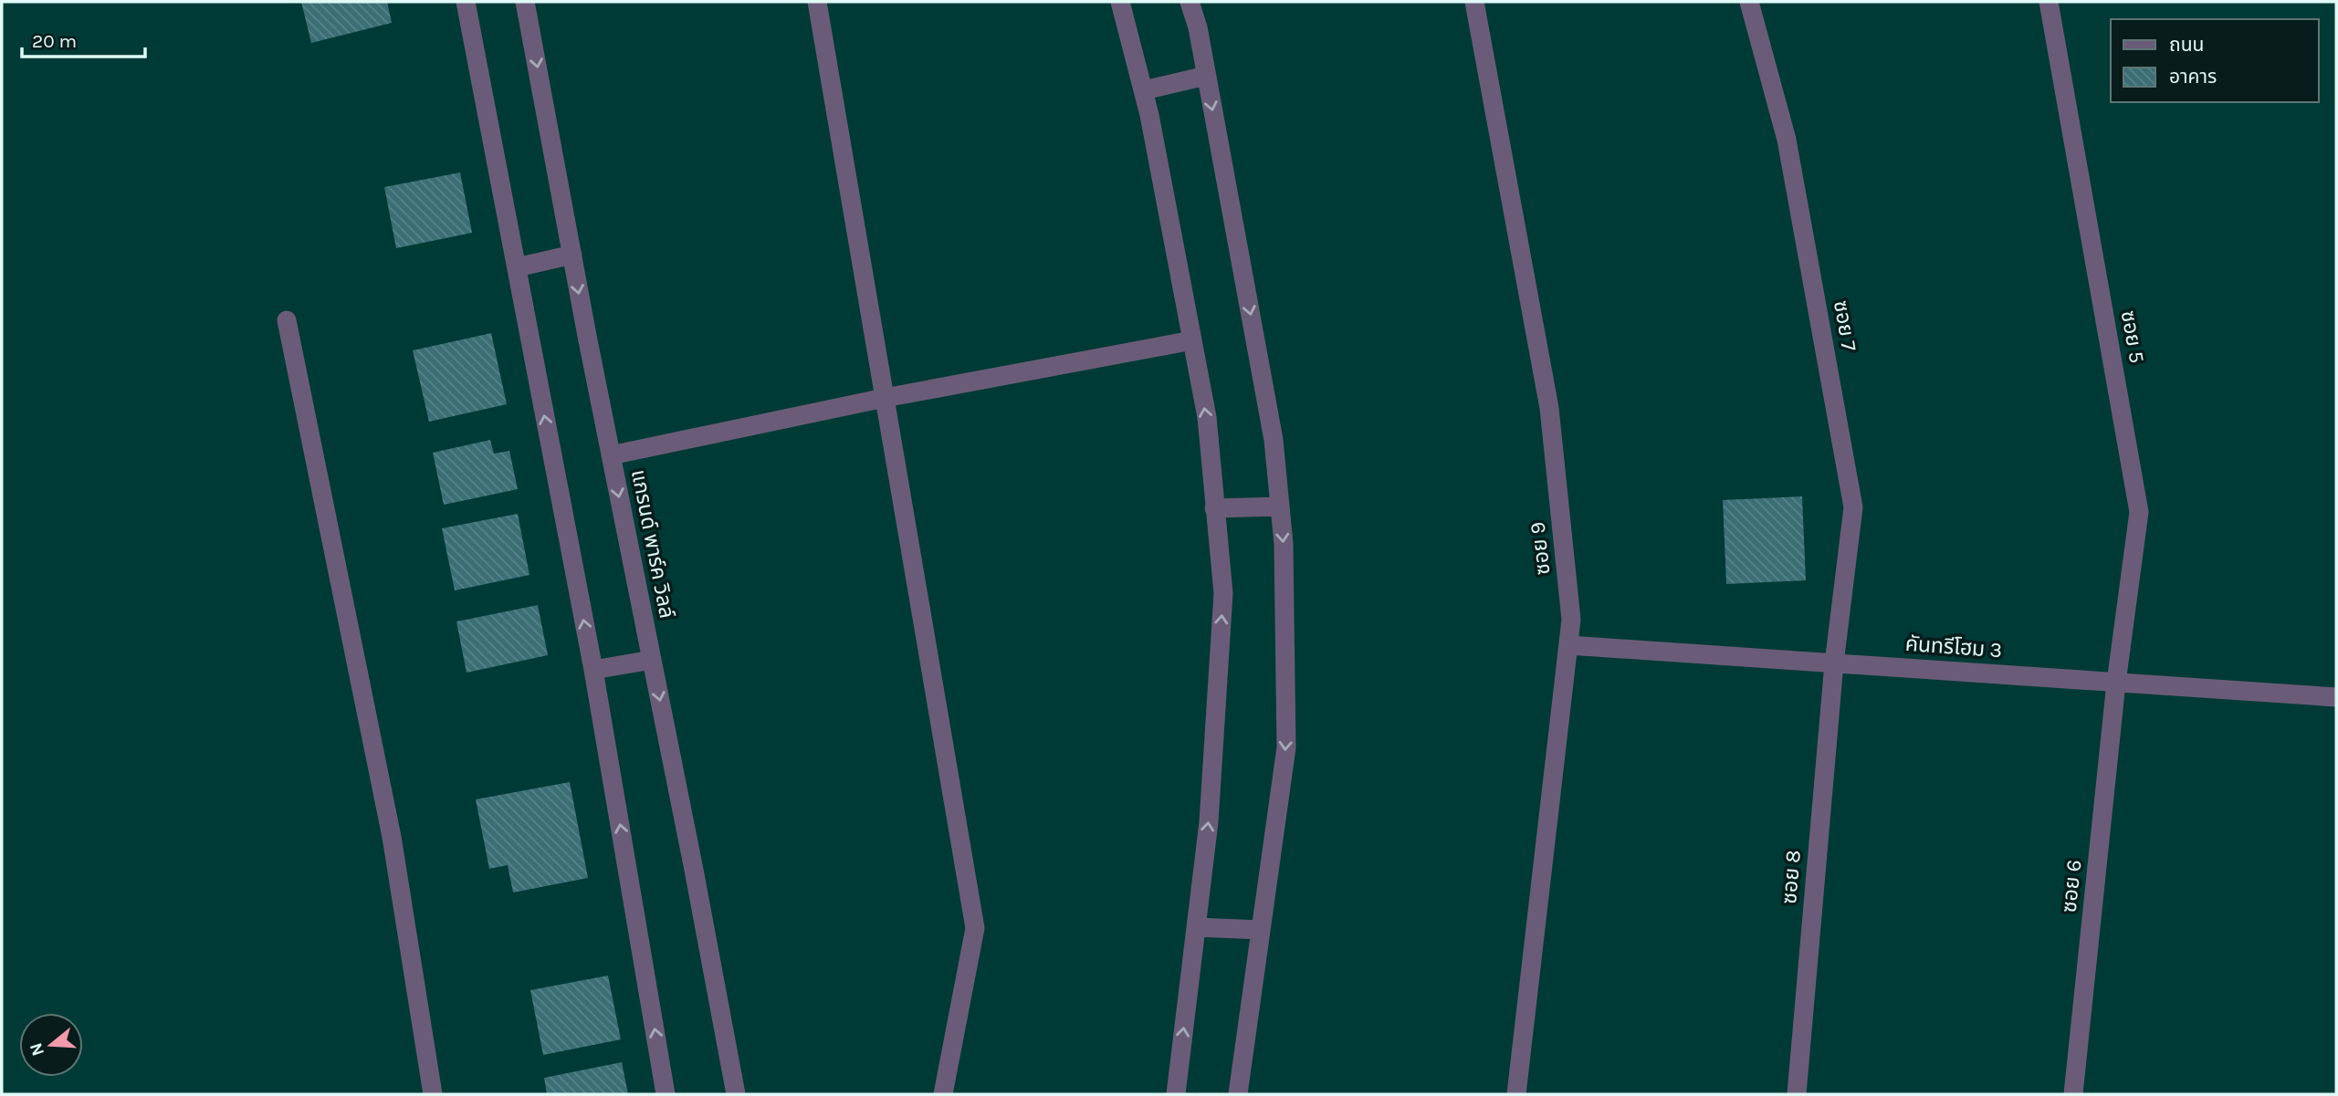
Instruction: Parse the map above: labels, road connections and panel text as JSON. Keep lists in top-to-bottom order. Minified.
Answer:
{"streets":{"street":["ซอย 7","ซอย 5","แกรนด์ พาร์ค วิลล์","ซอย 9","คันทรีโฮม 3","ซอย 8","ซอย 6"]},"crossings":[["ซอย 7","คันทรีโฮม 3"],["ซอย 7","ซอย 8"],["ซอย 5","คันทรีโฮม 3"],["ซอย 5","ซอย 6"],["ซอย 9","คันทรีโฮม 3"],["คันทรีโฮม 3","ซอย 8"],["คันทรีโฮม 3","ซอย 6"]],"legend":["ถนน","อาคาร"],"scale_bar":"20 m","north":"left"}
